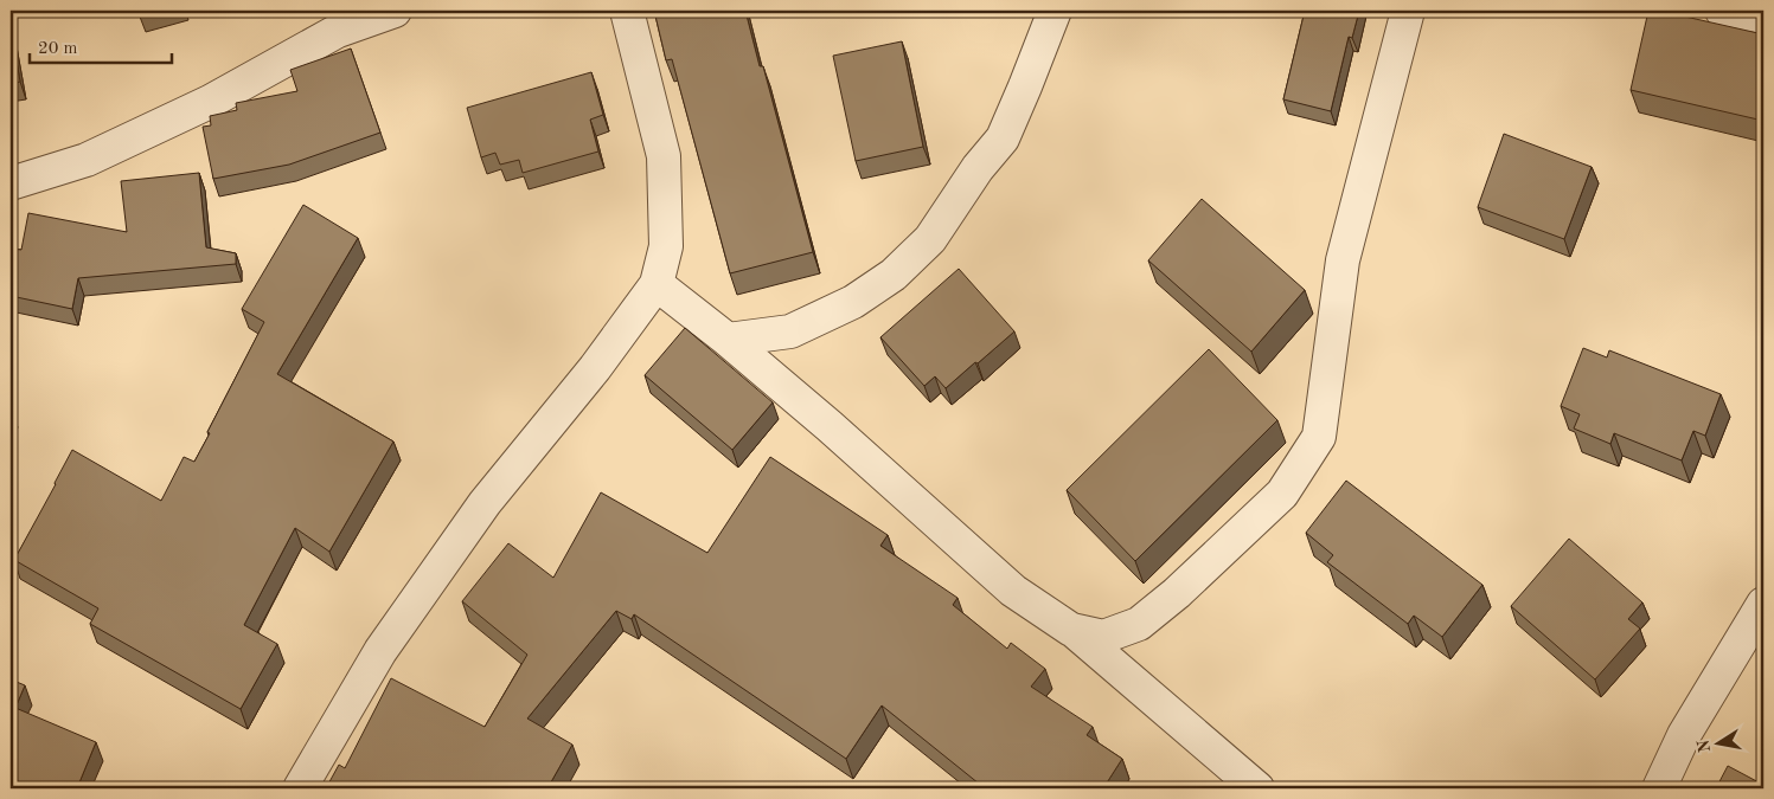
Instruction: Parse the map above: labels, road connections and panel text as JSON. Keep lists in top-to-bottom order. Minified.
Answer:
{"scale_bar":"20 m","north":"left"}
